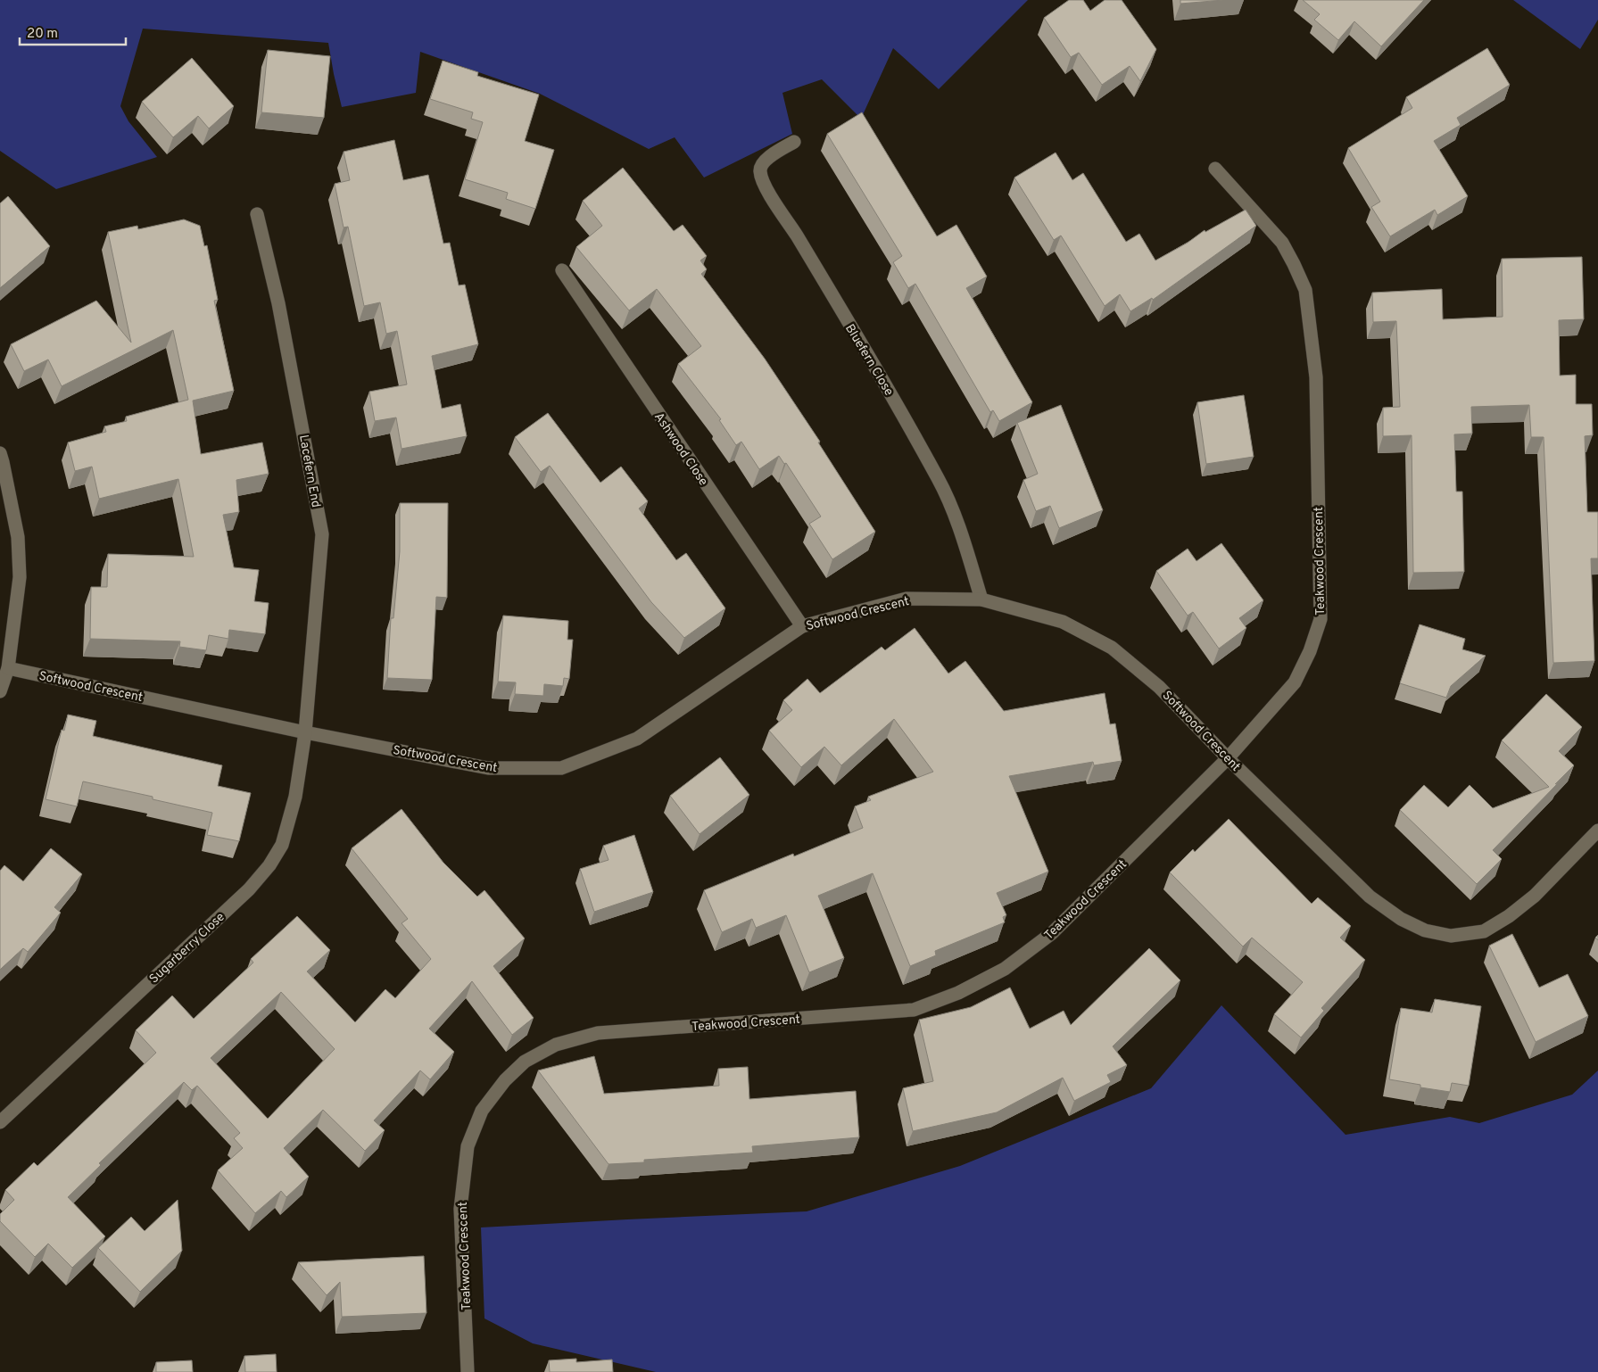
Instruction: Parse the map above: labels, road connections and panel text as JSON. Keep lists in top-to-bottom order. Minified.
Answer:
{"streets":{"street":["Bluefern Close","Ashwood Close","Lacefern End","Teakwood Crescent","Softwood Crescent","Sugarberry Close"]},"crossings":[["Bluefern Close","Softwood Crescent"],["Ashwood Close","Softwood Crescent"],["Lacefern End","Softwood Crescent"],["Lacefern End","Sugarberry Close"],["Teakwood Crescent","Softwood Crescent"],["Softwood Crescent","Sugarberry Close"]],"scale_bar":"20 m"}
